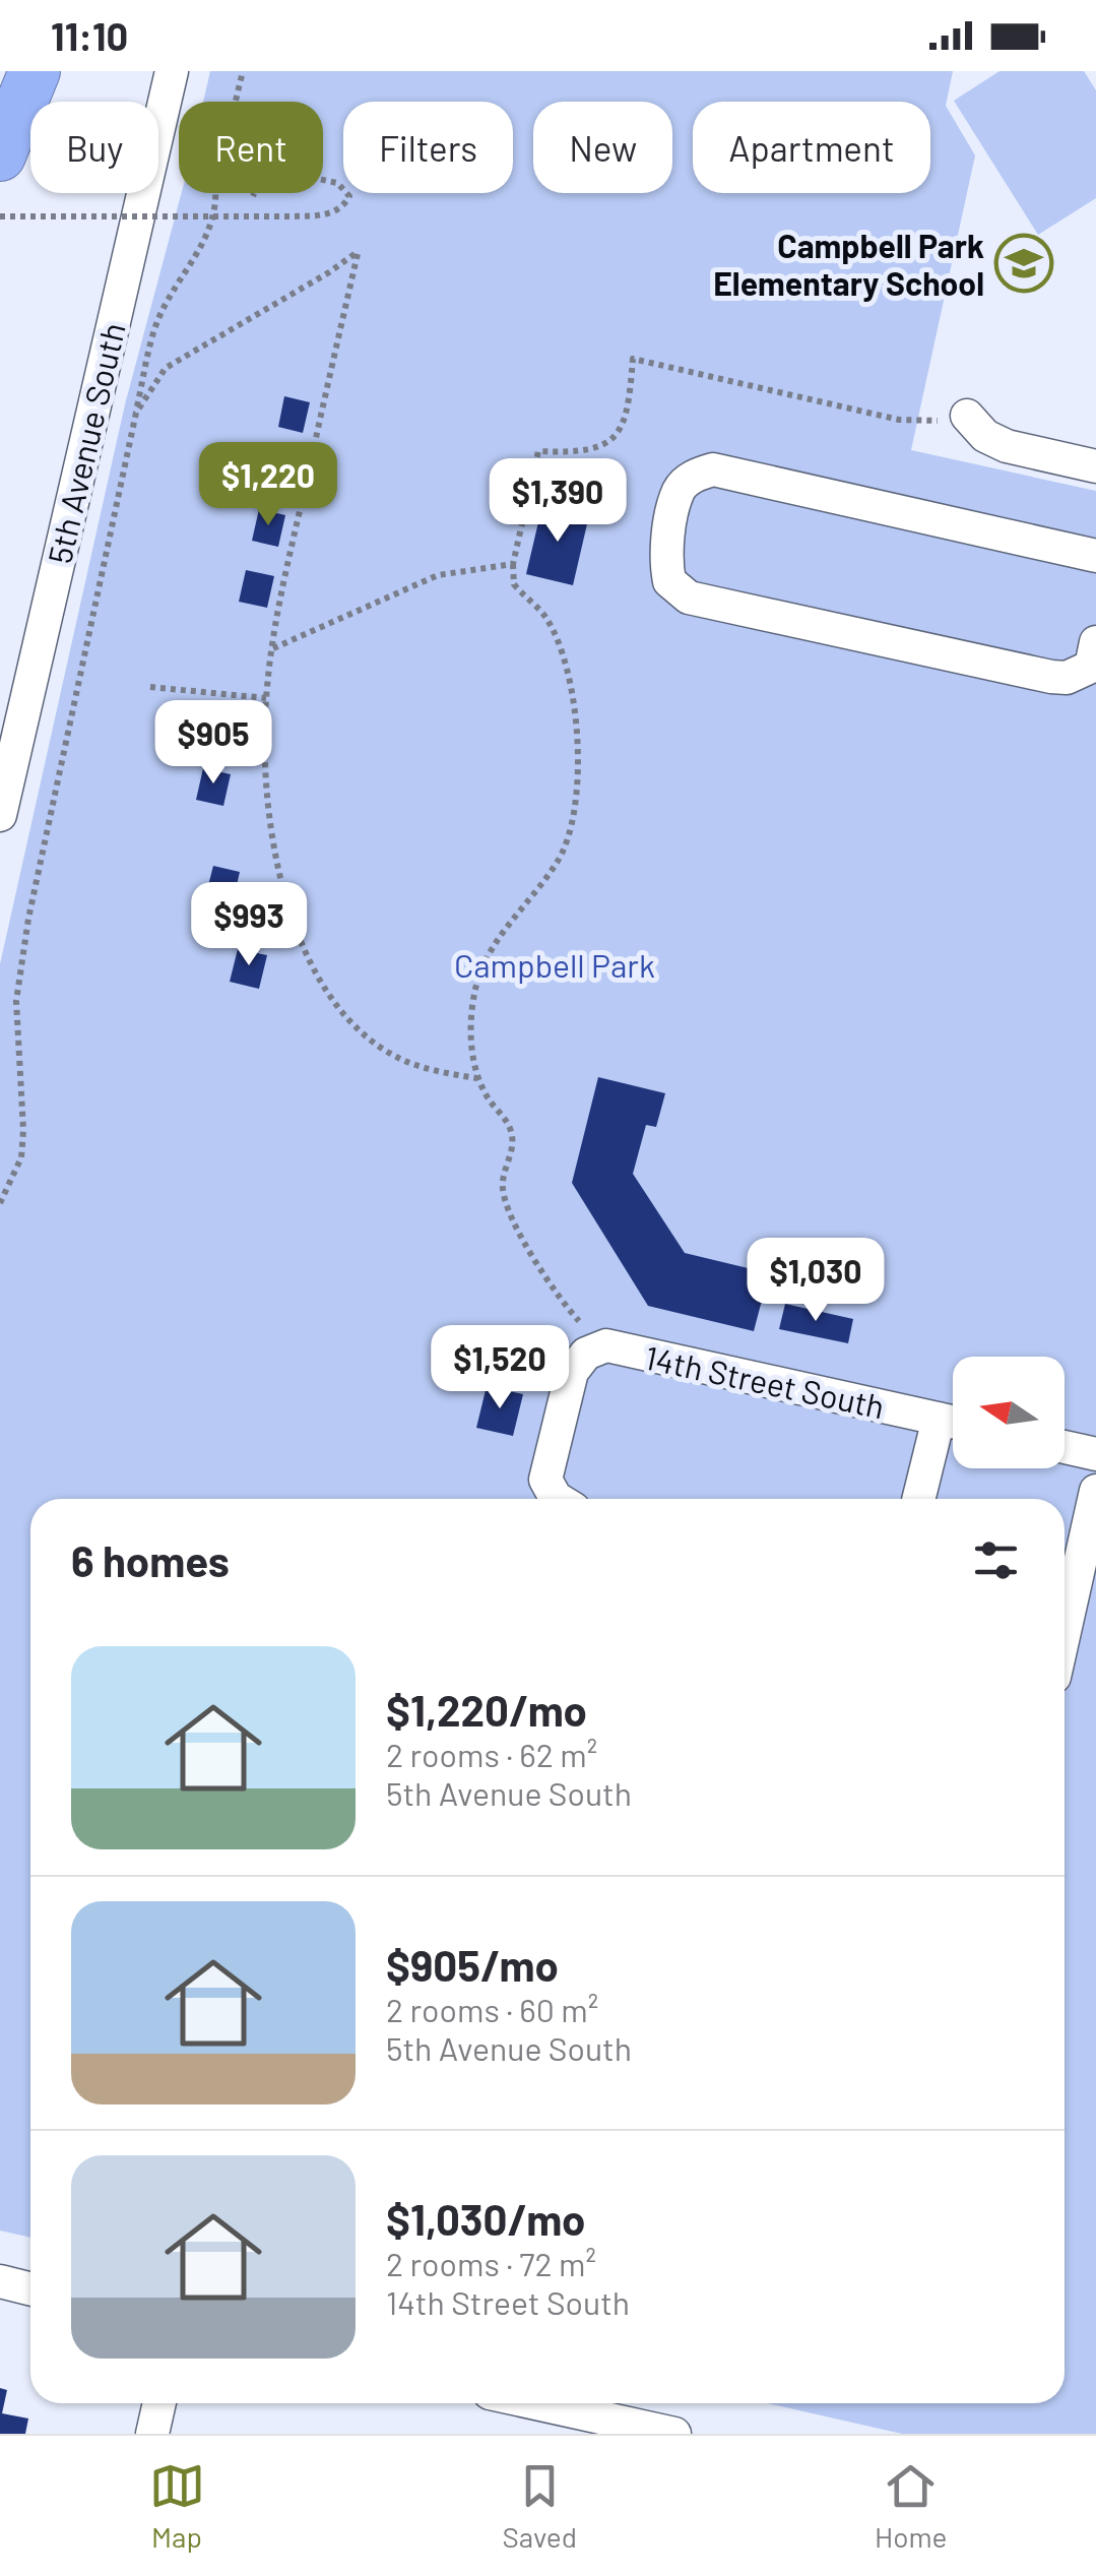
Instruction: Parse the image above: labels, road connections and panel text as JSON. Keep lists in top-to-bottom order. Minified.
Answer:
{"streets":{"street":["5th Avenue South","14th Street South"]},"parks":["Campbell Park"],"places":{"school or university":["Campbell Park Elementary School"]},"north":"left","page":{"status":"11:10","chip":["Buy","Rent","Filters","New","Apartment"],"price":["$1,220","$1,390","$905","$993","$1,030","$1,520"],"heading":"6 homes","list":[{"name":"$1,220/mo","note":"2 rooms · 62 m² · 5th Avenue South"},{"name":"$905/mo","note":"2 rooms · 60 m² · 5th Avenue South"},{"name":"$1,030/mo","note":"2 rooms · 72 m² · 14th Street South"}],"tabs":["Map","Saved","Home"]}}
